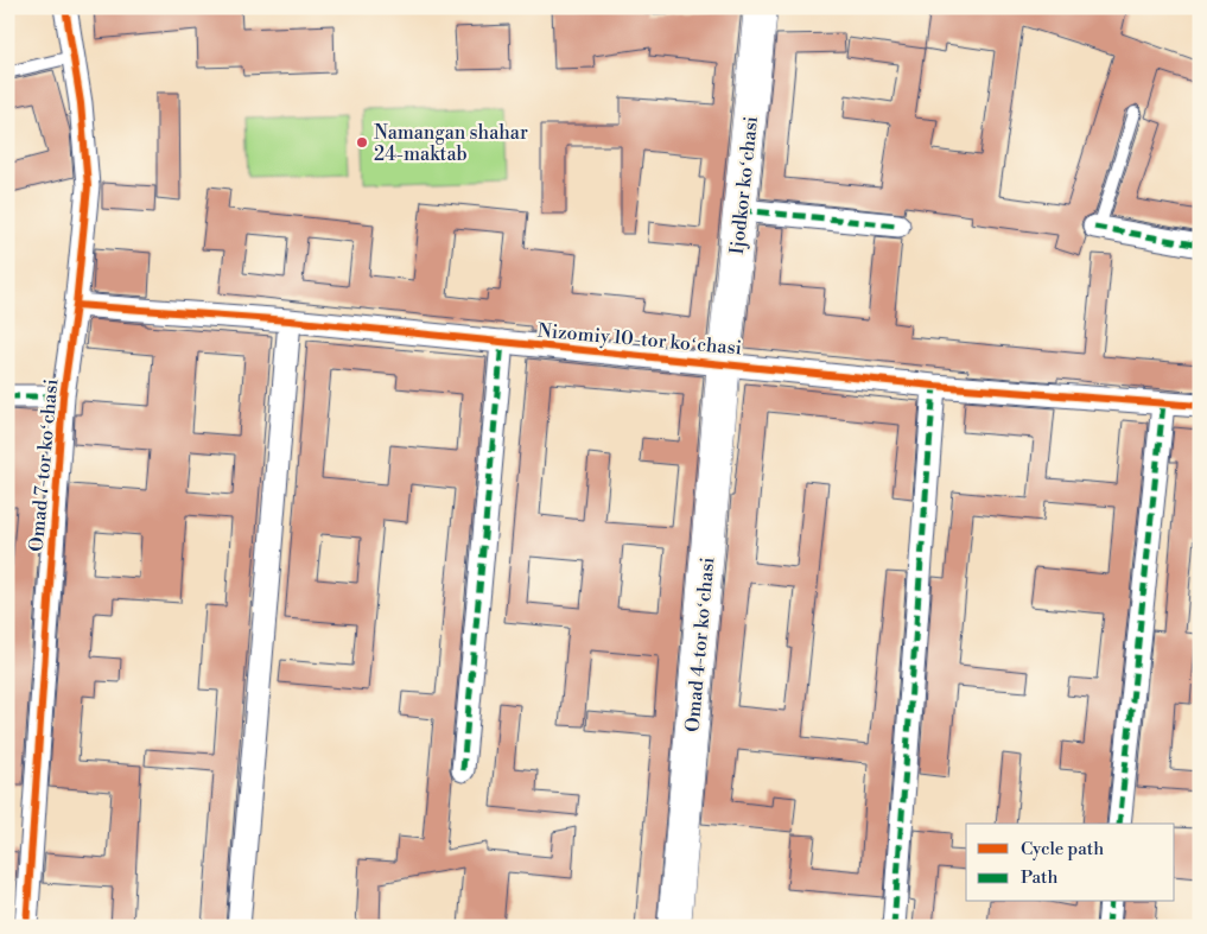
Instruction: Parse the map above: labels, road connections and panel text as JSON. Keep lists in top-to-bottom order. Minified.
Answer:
{"streets":{"street":["Ijodkor koʻchasi","Nizomiy 10-tor koʻchasi","Omad 7-tor koʻchasi","Omad 4-tor koʻchasi"]},"crossings":[["Ijodkor koʻchasi","Nizomiy 10-tor koʻchasi"],["Ijodkor koʻchasi","Omad 4-tor koʻchasi"],["Nizomiy 10-tor koʻchasi","Omad 7-tor koʻchasi"],["Nizomiy 10-tor koʻchasi","Omad 4-tor koʻchasi"]],"places":["Namangan shahar 24-maktab"],"legend":["Cycle path","Path"]}
